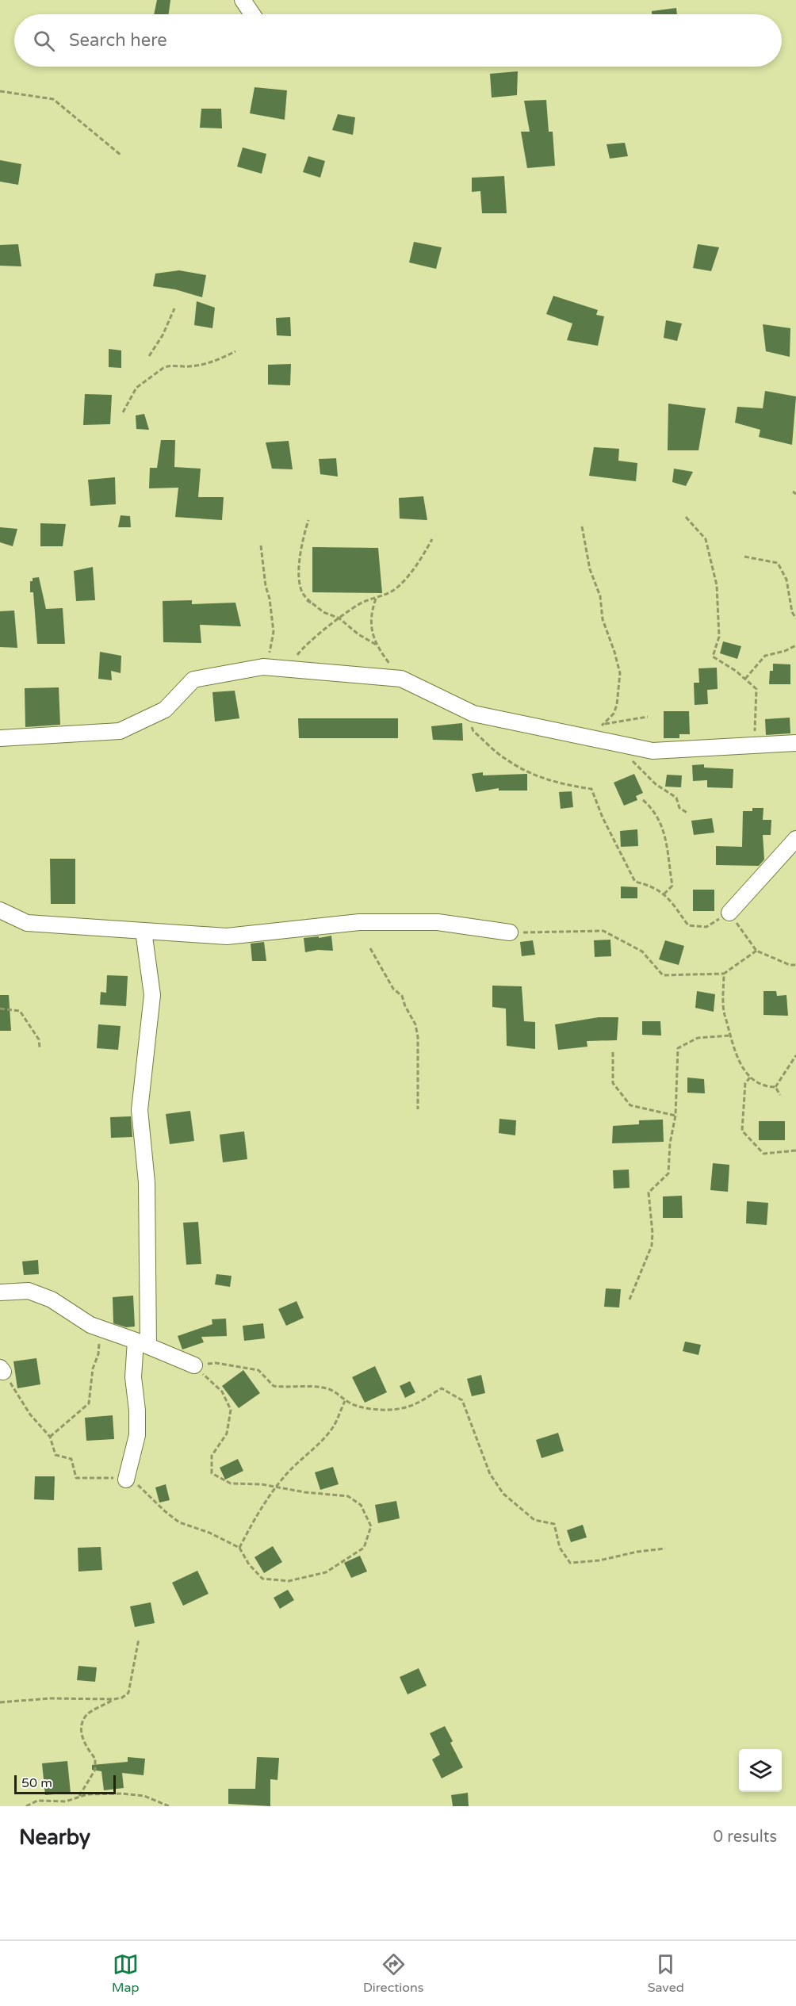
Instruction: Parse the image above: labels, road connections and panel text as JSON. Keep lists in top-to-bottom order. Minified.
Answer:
{"scale_bar":"50 m","page":{"search":"Search here","scale":"50 m","heading":["Nearby","0 results"],"nav":["Map","Directions","Saved"]}}
